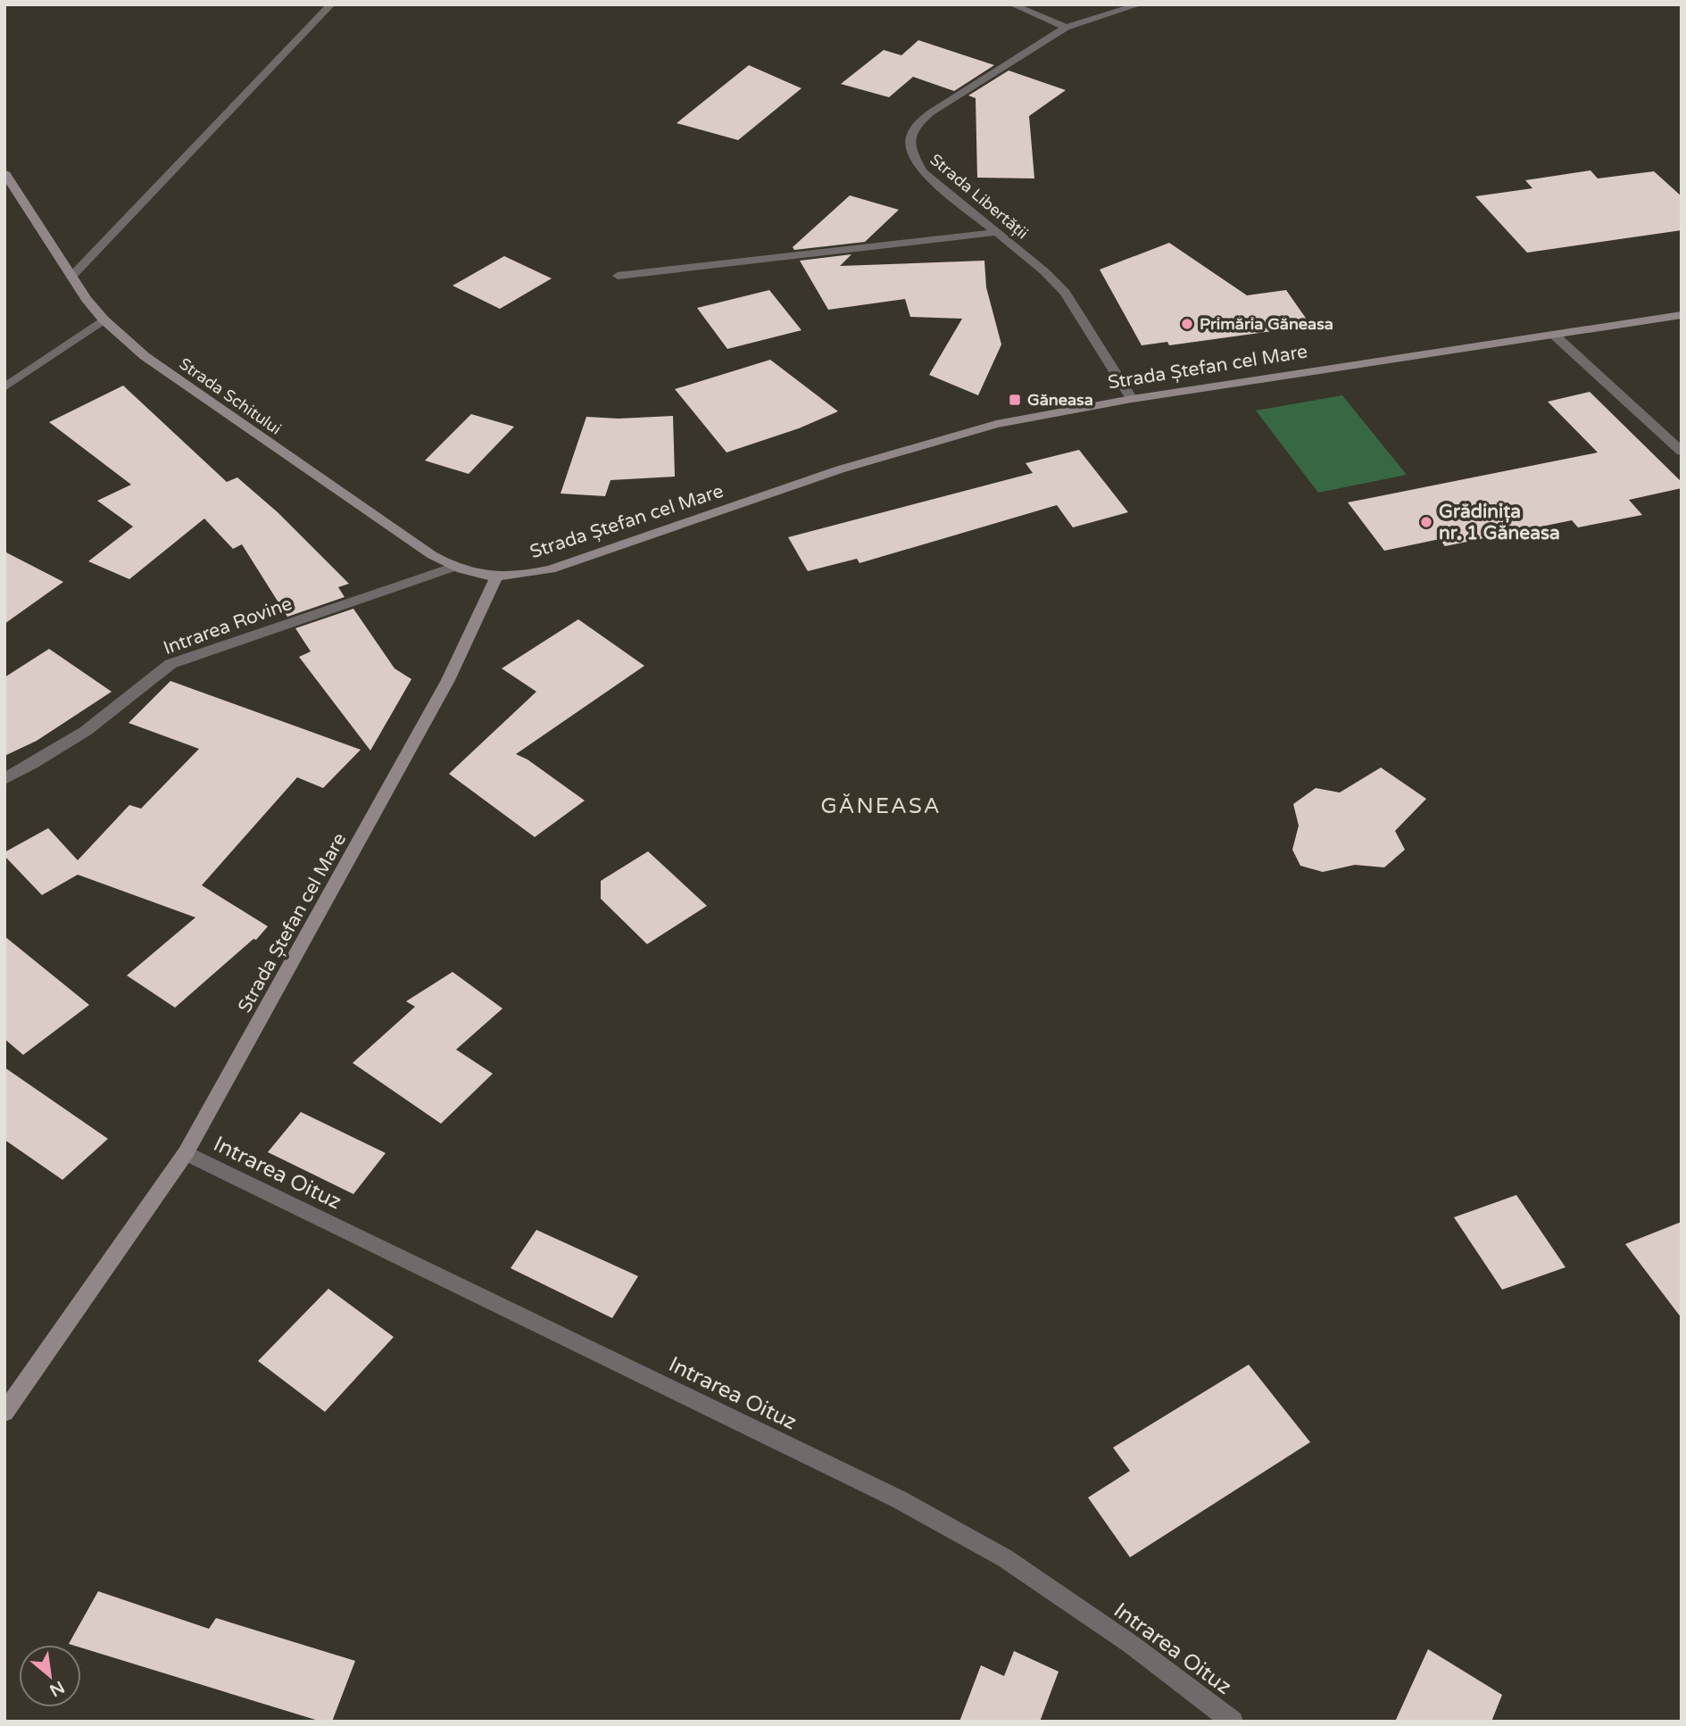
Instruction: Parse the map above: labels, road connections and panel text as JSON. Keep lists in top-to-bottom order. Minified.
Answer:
{"streets":{"main road":["Strada Ștefan cel Mare","Strada Schitului"],"street":["Strada Libertății","Intrarea Rovine","Intrarea Oituz"]},"crossings":[["Strada Libertății","Strada Ștefan cel Mare"],["Strada Ștefan cel Mare","Strada Schitului"],["Strada Ștefan cel Mare","Intrarea Oituz"],["Strada Schitului","Intrarea Rovine"]],"districts":["GĂNEASA"],"places":{"other":["Primăria Găneasa","Grădinița nr. 1 Găneasa"],"transit":["Găneasa"]},"north":"bottom right"}
